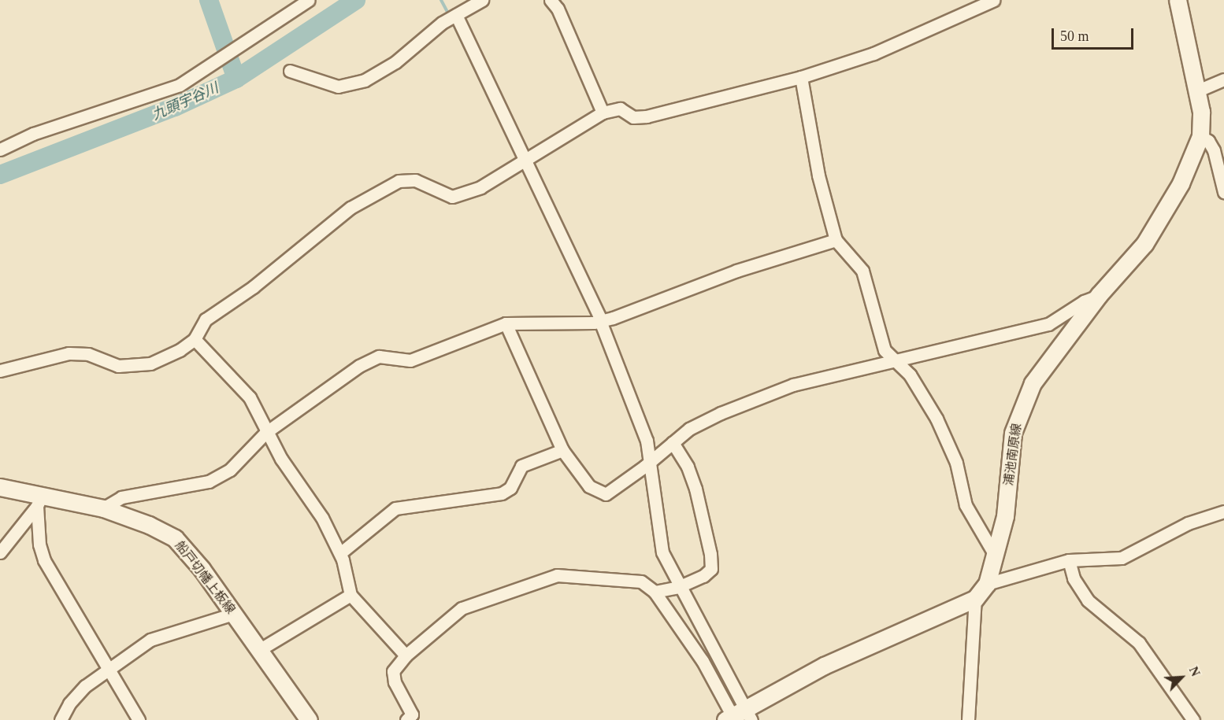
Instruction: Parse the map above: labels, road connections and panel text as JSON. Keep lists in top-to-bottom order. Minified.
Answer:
{"streets":{"main road":["浦池南原線","船戸切幡上板線"]},"water":["九頭宇谷川"],"scale_bar":"50 m","north":"top right"}
